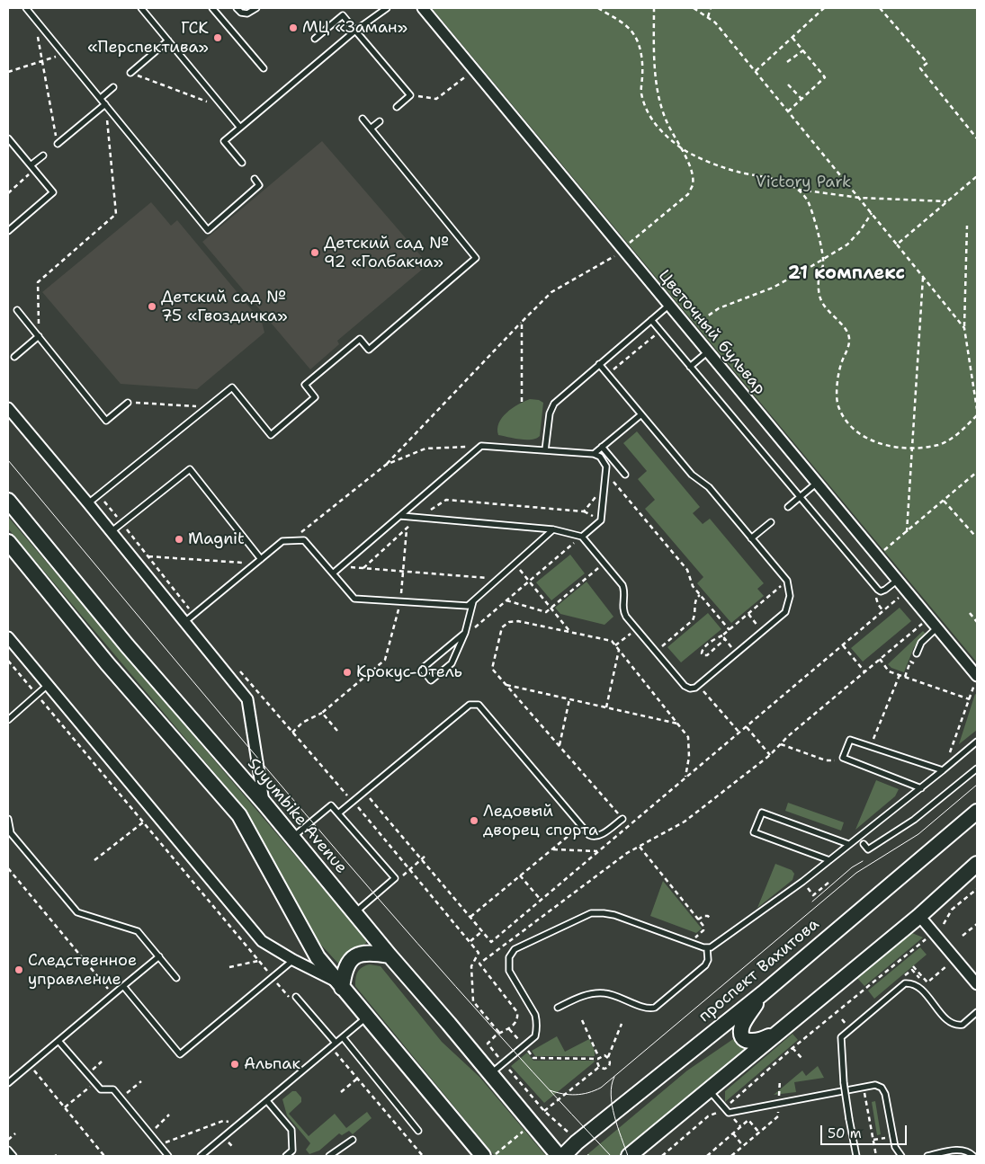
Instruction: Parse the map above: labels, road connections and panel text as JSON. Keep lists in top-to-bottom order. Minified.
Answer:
{"streets":{"main road":["Suyumbike Avenue","проспект Вахитова"],"street":["Цветочный бульвар"]},"districts":["21 комплекс"],"parks":["Victory Park"],"places":["МЦ «Заман»","ГСК «Перспектива»","Детский сад № 92 «Голбакча»","Детский сад № 75 «Гвоздичка»","Magnit","Крокус-Отель","Ледовый дворец спорта","Следственное управление","Альпак"],"scale_bar":"50 m"}
